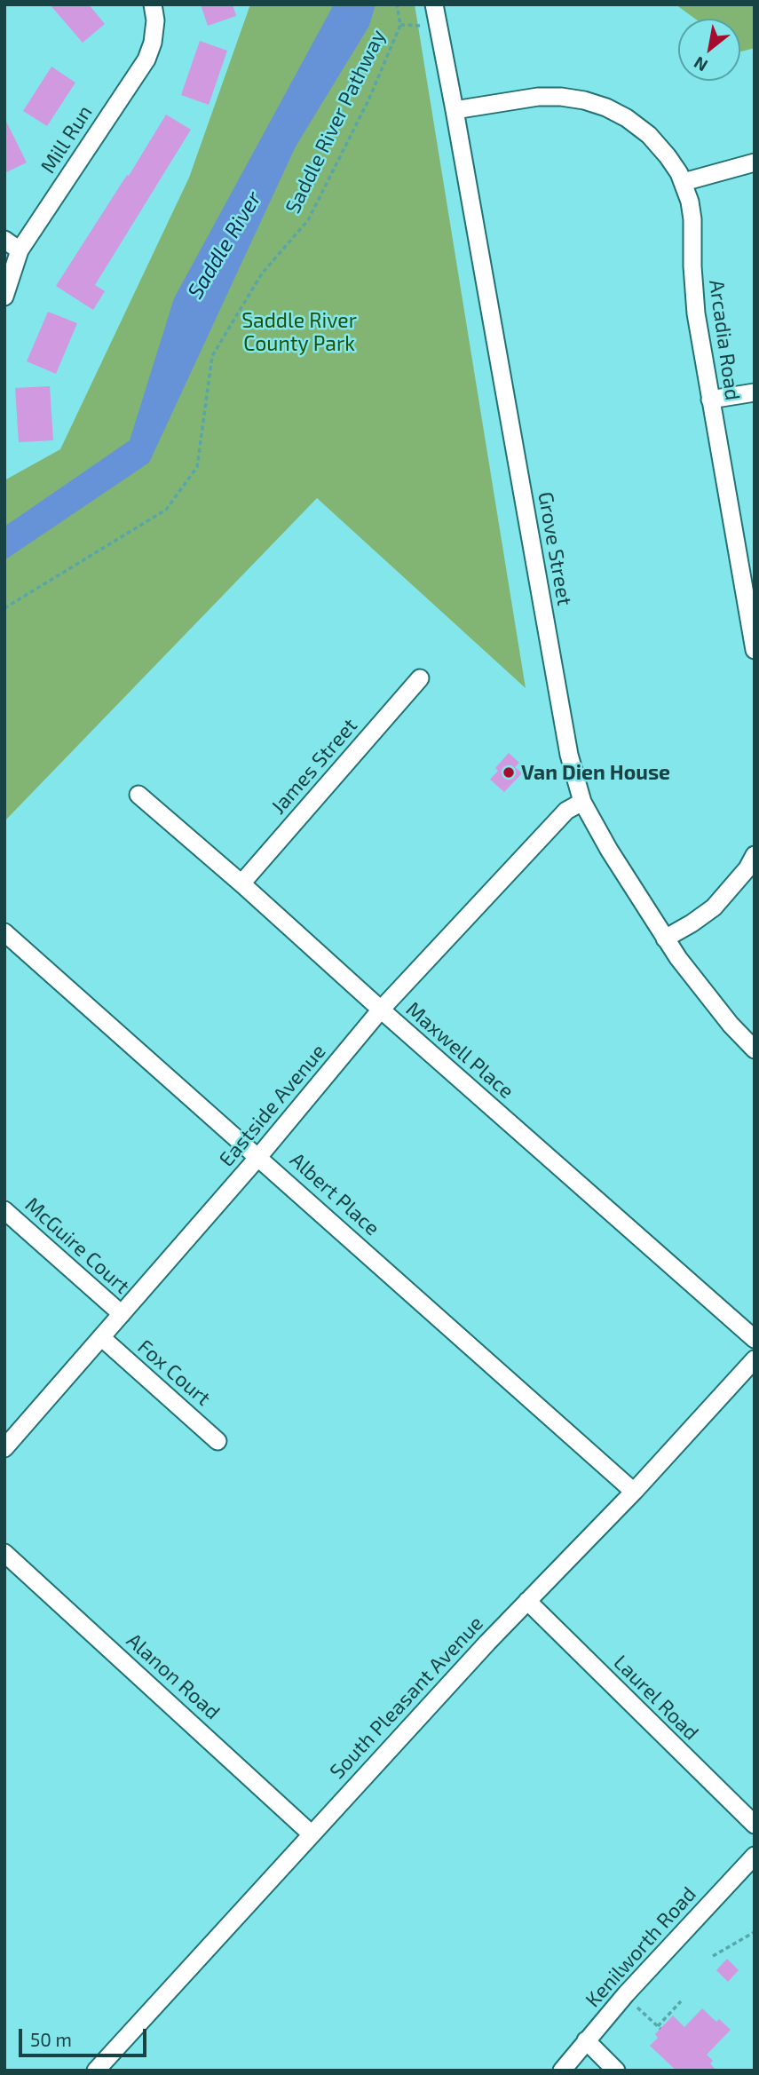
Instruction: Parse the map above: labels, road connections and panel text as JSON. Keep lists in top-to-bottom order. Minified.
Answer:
{"streets":{"street":["Mill Run","Arcadia Road","Grove Street","James Street","Maxwell Place","Eastside Avenue","Albert Place","McGuire Court","Fox Court","Alanon Road","South Pleasant Avenue","Laurel Road","Kenilworth Road"],"path":["Saddle River Pathway"]},"crossings":[["Arcadia Road","Grove Street"],["Grove Street","Eastside Avenue"],["James Street","Maxwell Place"],["Maxwell Place","Eastside Avenue"],["Eastside Avenue","Albert Place"],["Eastside Avenue","McGuire Court"],["Eastside Avenue","Fox Court"],["Albert Place","South Pleasant Avenue"],["Alanon Road","South Pleasant Avenue"],["South Pleasant Avenue","Laurel Road"]],"water":["Saddle River"],"parks":["Saddle River County Park"],"places":["Van Dien House"],"scale_bar":"50 m","north":"bottom left"}
